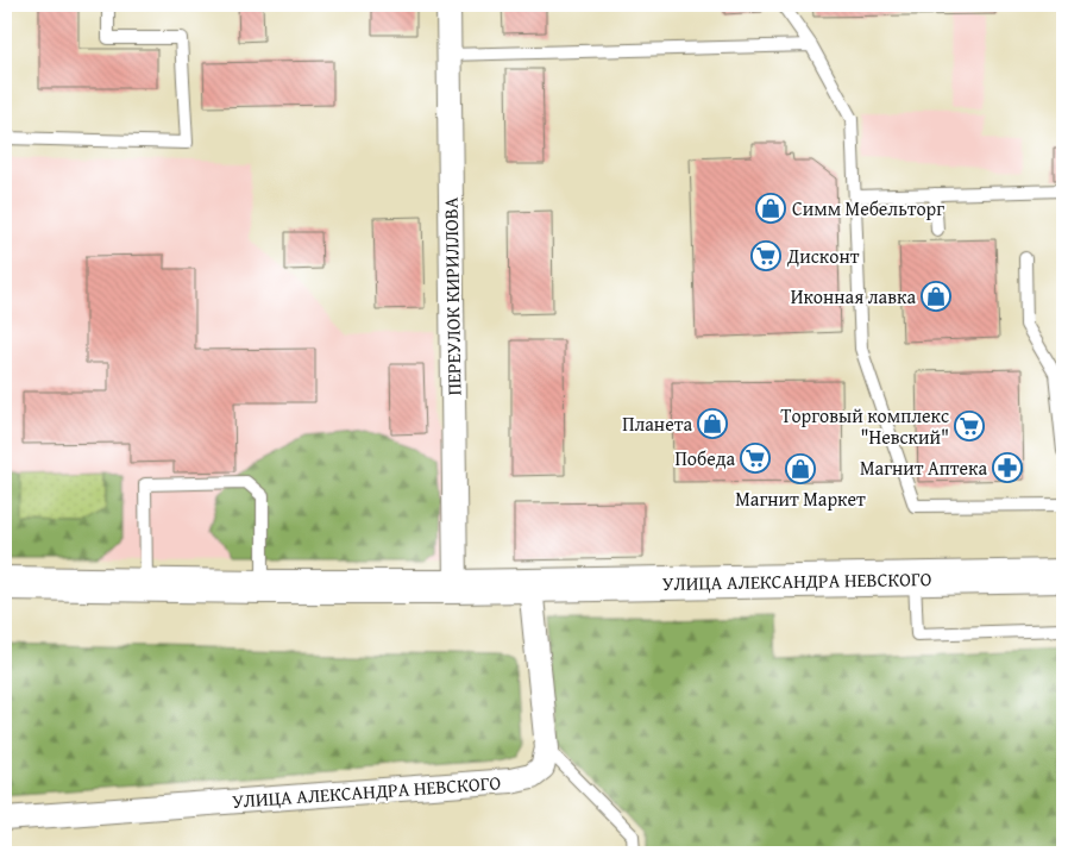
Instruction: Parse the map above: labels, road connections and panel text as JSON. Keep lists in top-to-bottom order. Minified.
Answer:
{"streets":{"main road":["УЛИЦА АЛЕКСАНДРА НЕВСКОГО"],"street":["ПЕРЕУЛОК КИРИЛЛОВА"]},"crossings":[["ПЕРЕУЛОК КИРИЛЛОВА","УЛИЦА АЛЕКСАНДРА НЕВСКОГО"]],"places":{"shop":["Симм Мебельторг","Иконная лавка","Планета","Магнит Маркет"],"supermarket":["Дисконт","Торговый комплекс \"Невский\"","Победа"],"pharmacy":["Магнит Аптека"]}}
